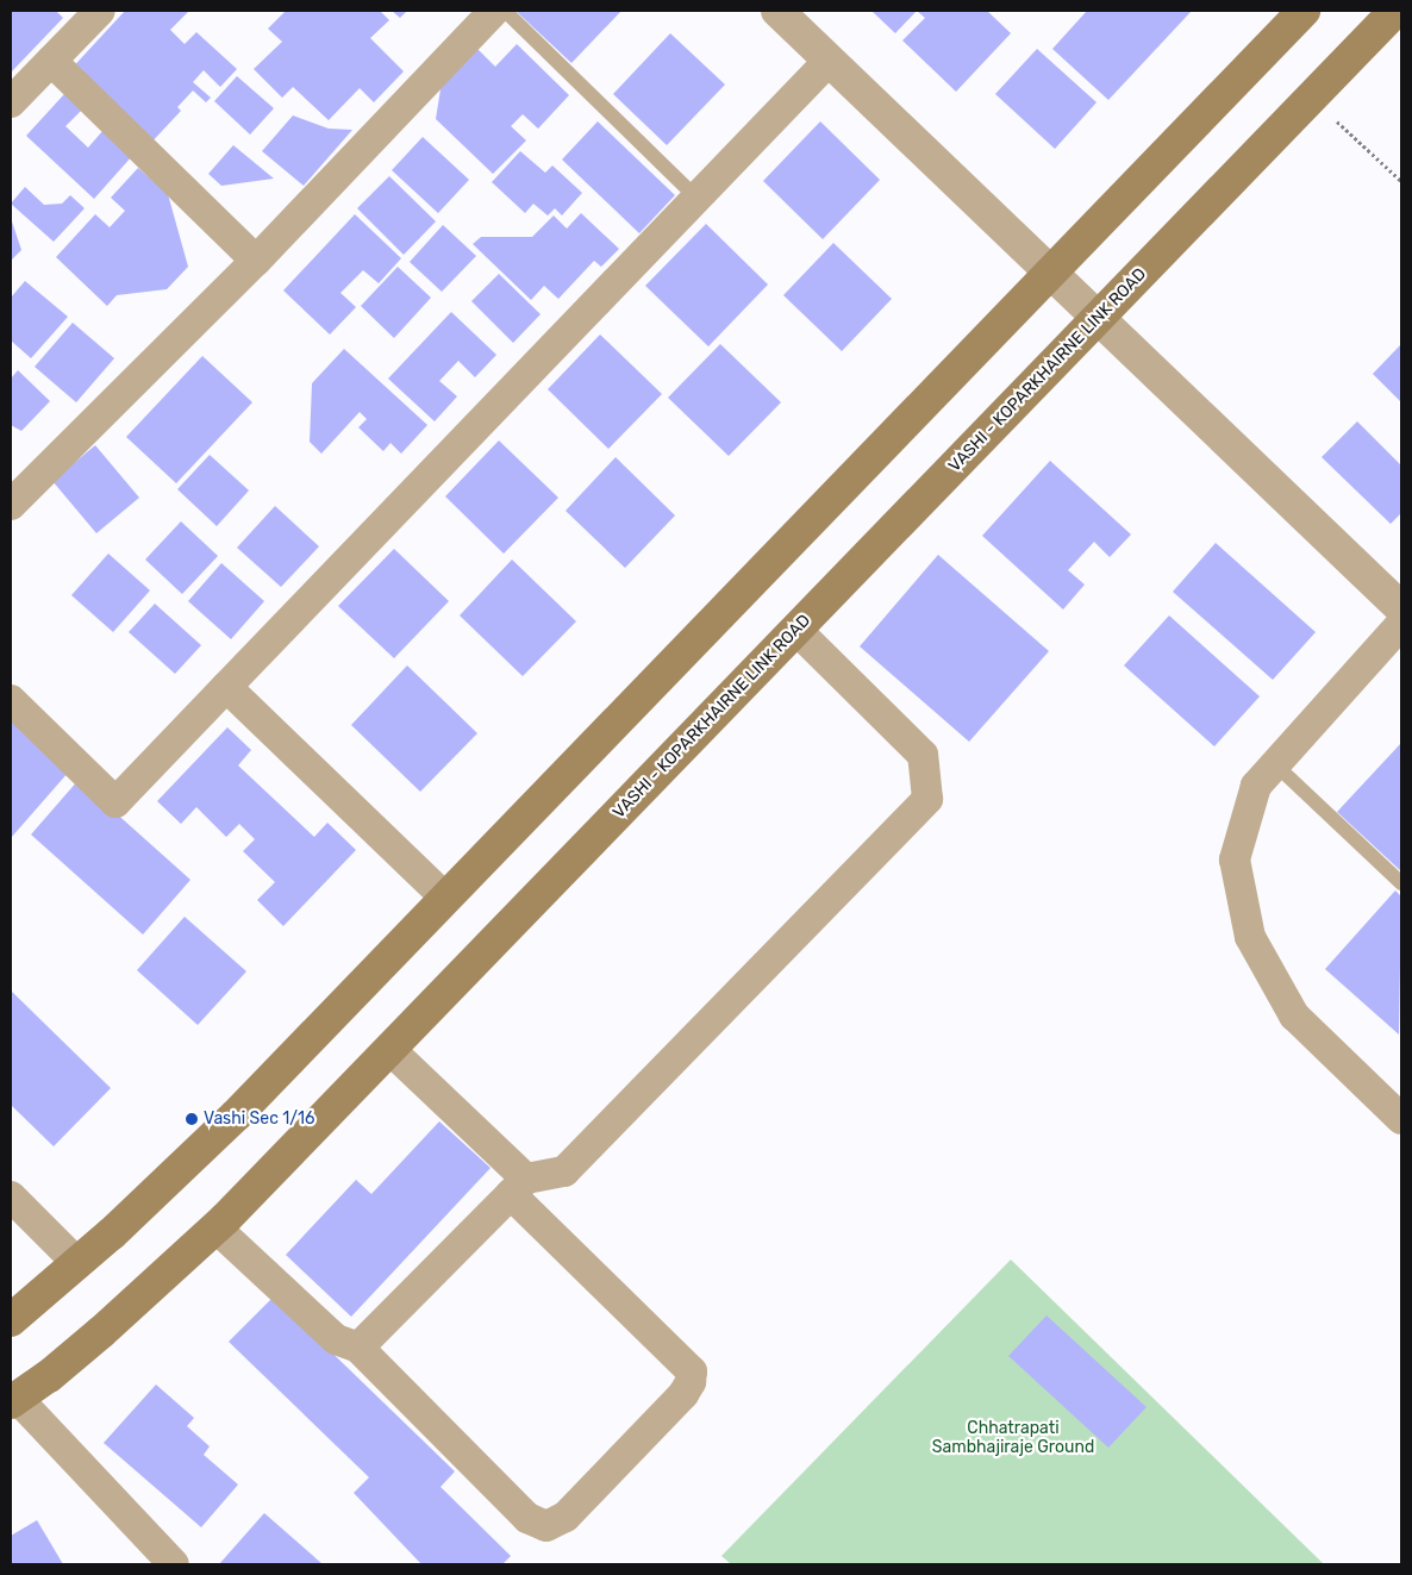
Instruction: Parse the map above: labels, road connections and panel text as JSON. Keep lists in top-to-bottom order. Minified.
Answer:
{"streets":{"main road":["VASHI - KOPARKHAIRNE LINK ROAD"]},"parks":["Chhatrapati Sambhajiraje Ground"],"places":["Vashi Sec 1/16"]}
